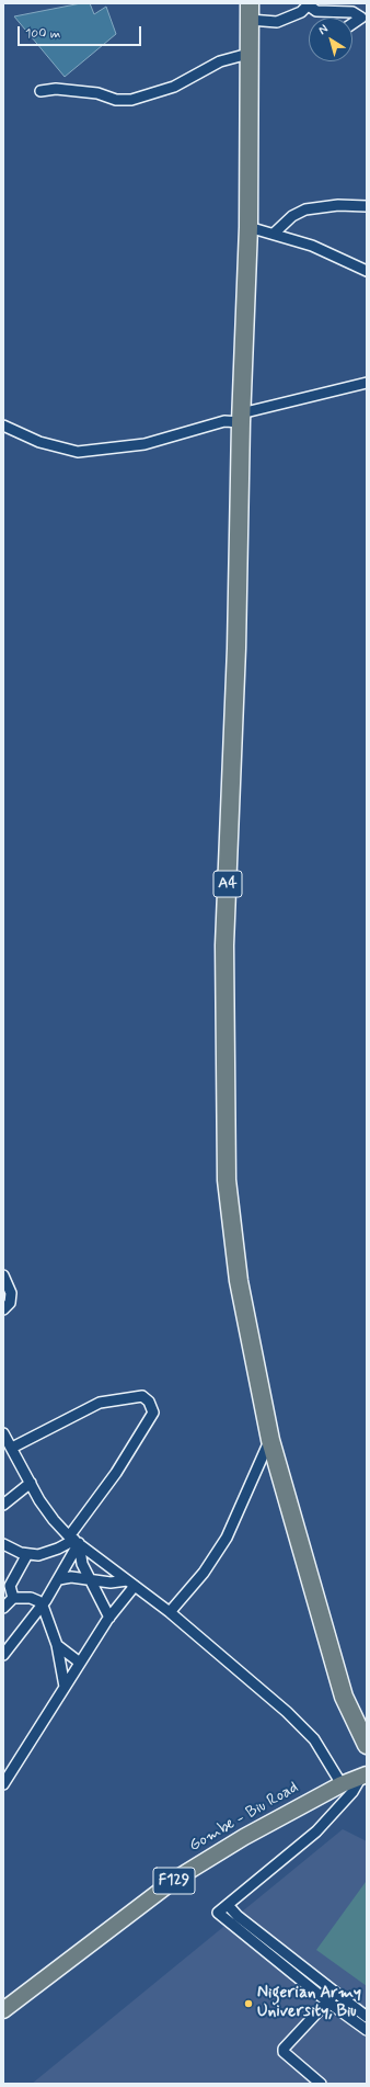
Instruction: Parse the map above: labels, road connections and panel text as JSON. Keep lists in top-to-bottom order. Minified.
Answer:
{"streets":{"highway":["A4"],"main road":["Gombe - Biu Road","F129"]},"places":["Nigerian Army University, Biu"],"scale_bar":"100 m","north":"top left"}
